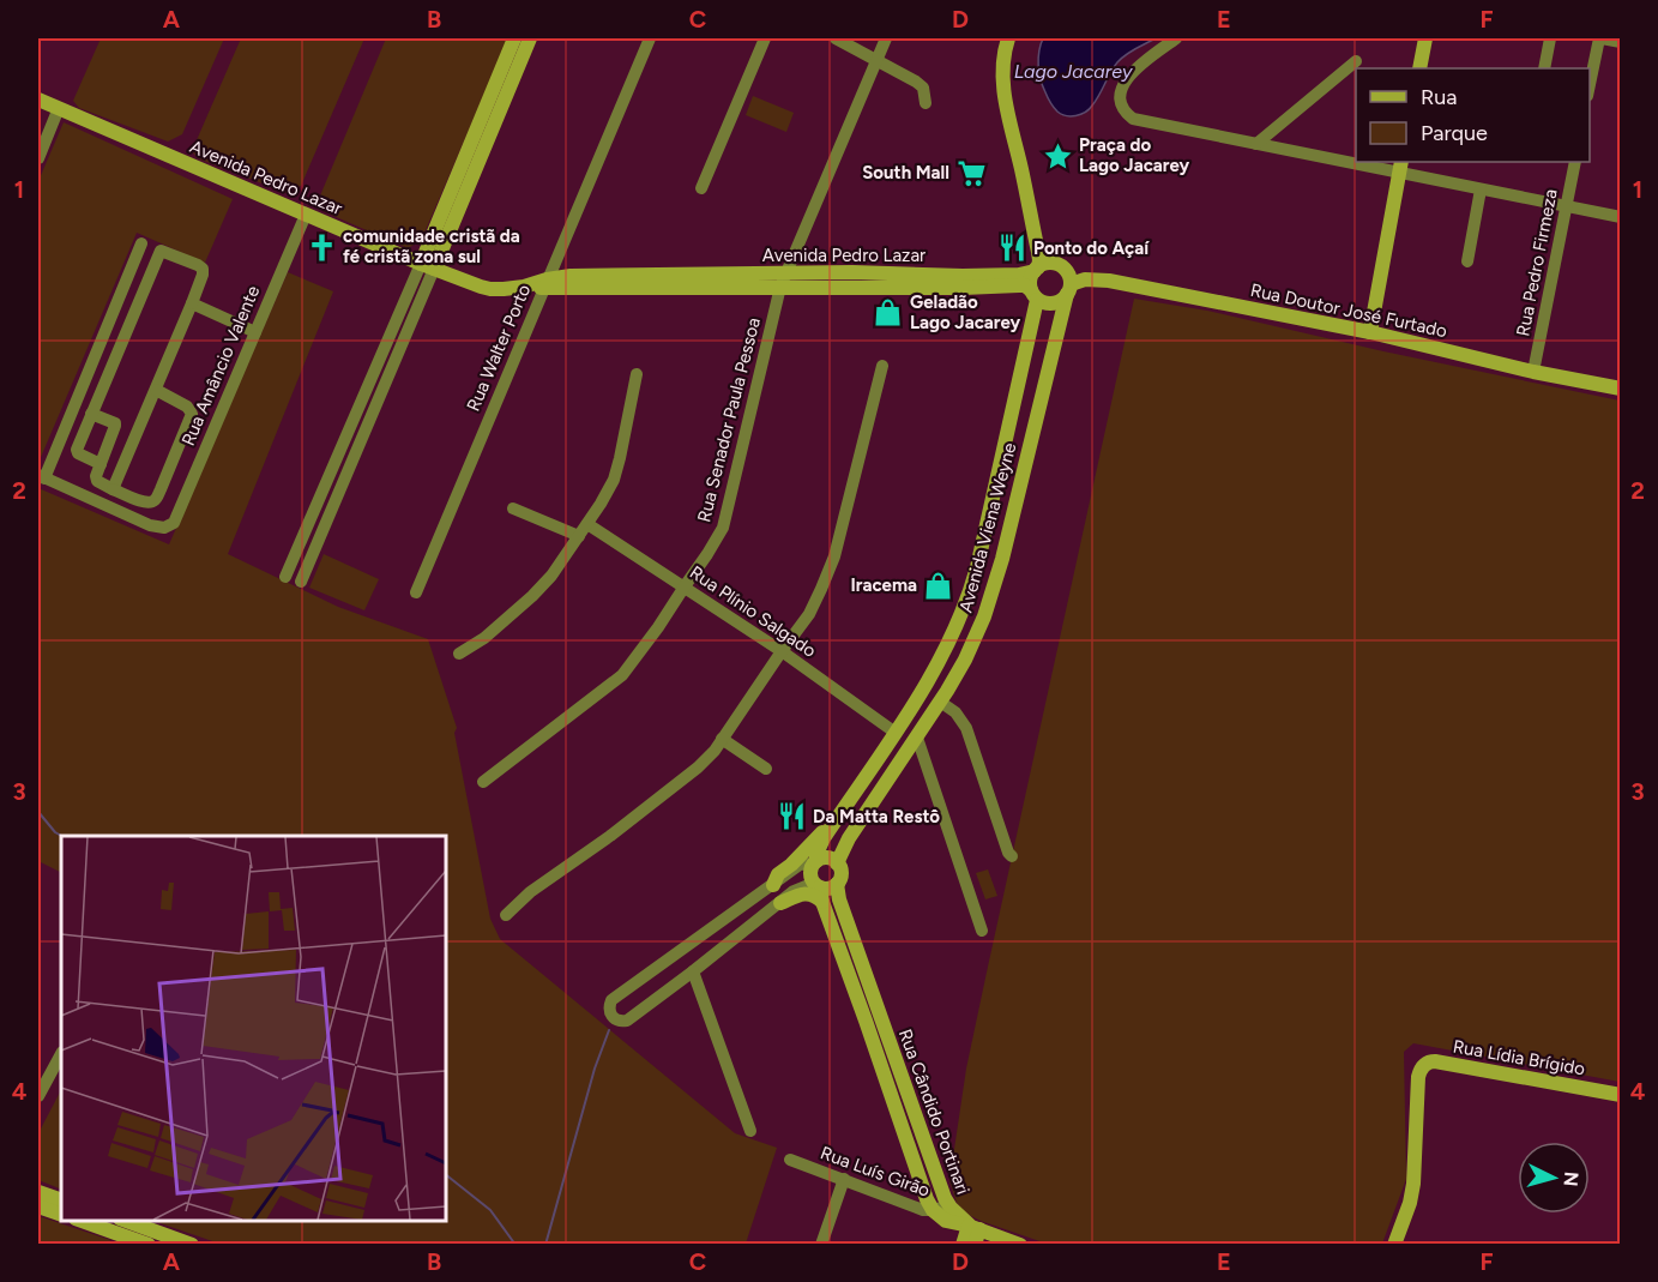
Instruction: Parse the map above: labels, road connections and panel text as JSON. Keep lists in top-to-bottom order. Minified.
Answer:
{"streets":{"street":["Avenida Pedro Lazar","Rua Pedro Firmeza","Rua Doutor José Furtado","Rua Walter Porto","Rua Amâncio Valente","Rua Senador Paula Pessoa","Avenida Viena Weyne","Rua Plínio Salgado","Rua Lídia Brígido","Rua Cândido Portinari","Rua Luís Girão"]},"crossings":[["Avenida Pedro Lazar","Rua Doutor José Furtado"],["Avenida Pedro Lazar","Rua Walter Porto"],["Avenida Pedro Lazar","Rua Amâncio Valente"],["Avenida Pedro Lazar","Rua Senador Paula Pessoa"],["Avenida Pedro Lazar","Avenida Viena Weyne"],["Rua Pedro Firmeza","Rua Doutor José Furtado"],["Rua Doutor José Furtado","Avenida Viena Weyne"],["Rua Senador Paula Pessoa","Rua Plínio Salgado"],["Avenida Viena Weyne","Rua Plínio Salgado"],["Avenida Viena Weyne","Rua Cândido Portinari"],["Rua Cândido Portinari","Rua Luís Girão"]],"water":["Lago Jacarey"],"places":{"place":["Praça do Lago Jacarey"],"supermarket":["South Mall"],"church":["comunidade cristã da fé cristã zona sul"],"restaurant":["Ponto do Açaí","Da Matta Restô"],"shop":["Geladão Lago Jacarey","Iracema"]},"legend":["Rua","Parque"],"north":"right","grid":{"columns":["A","B","C","D","E","F"],"rows":["1","2","3","4"]}}
